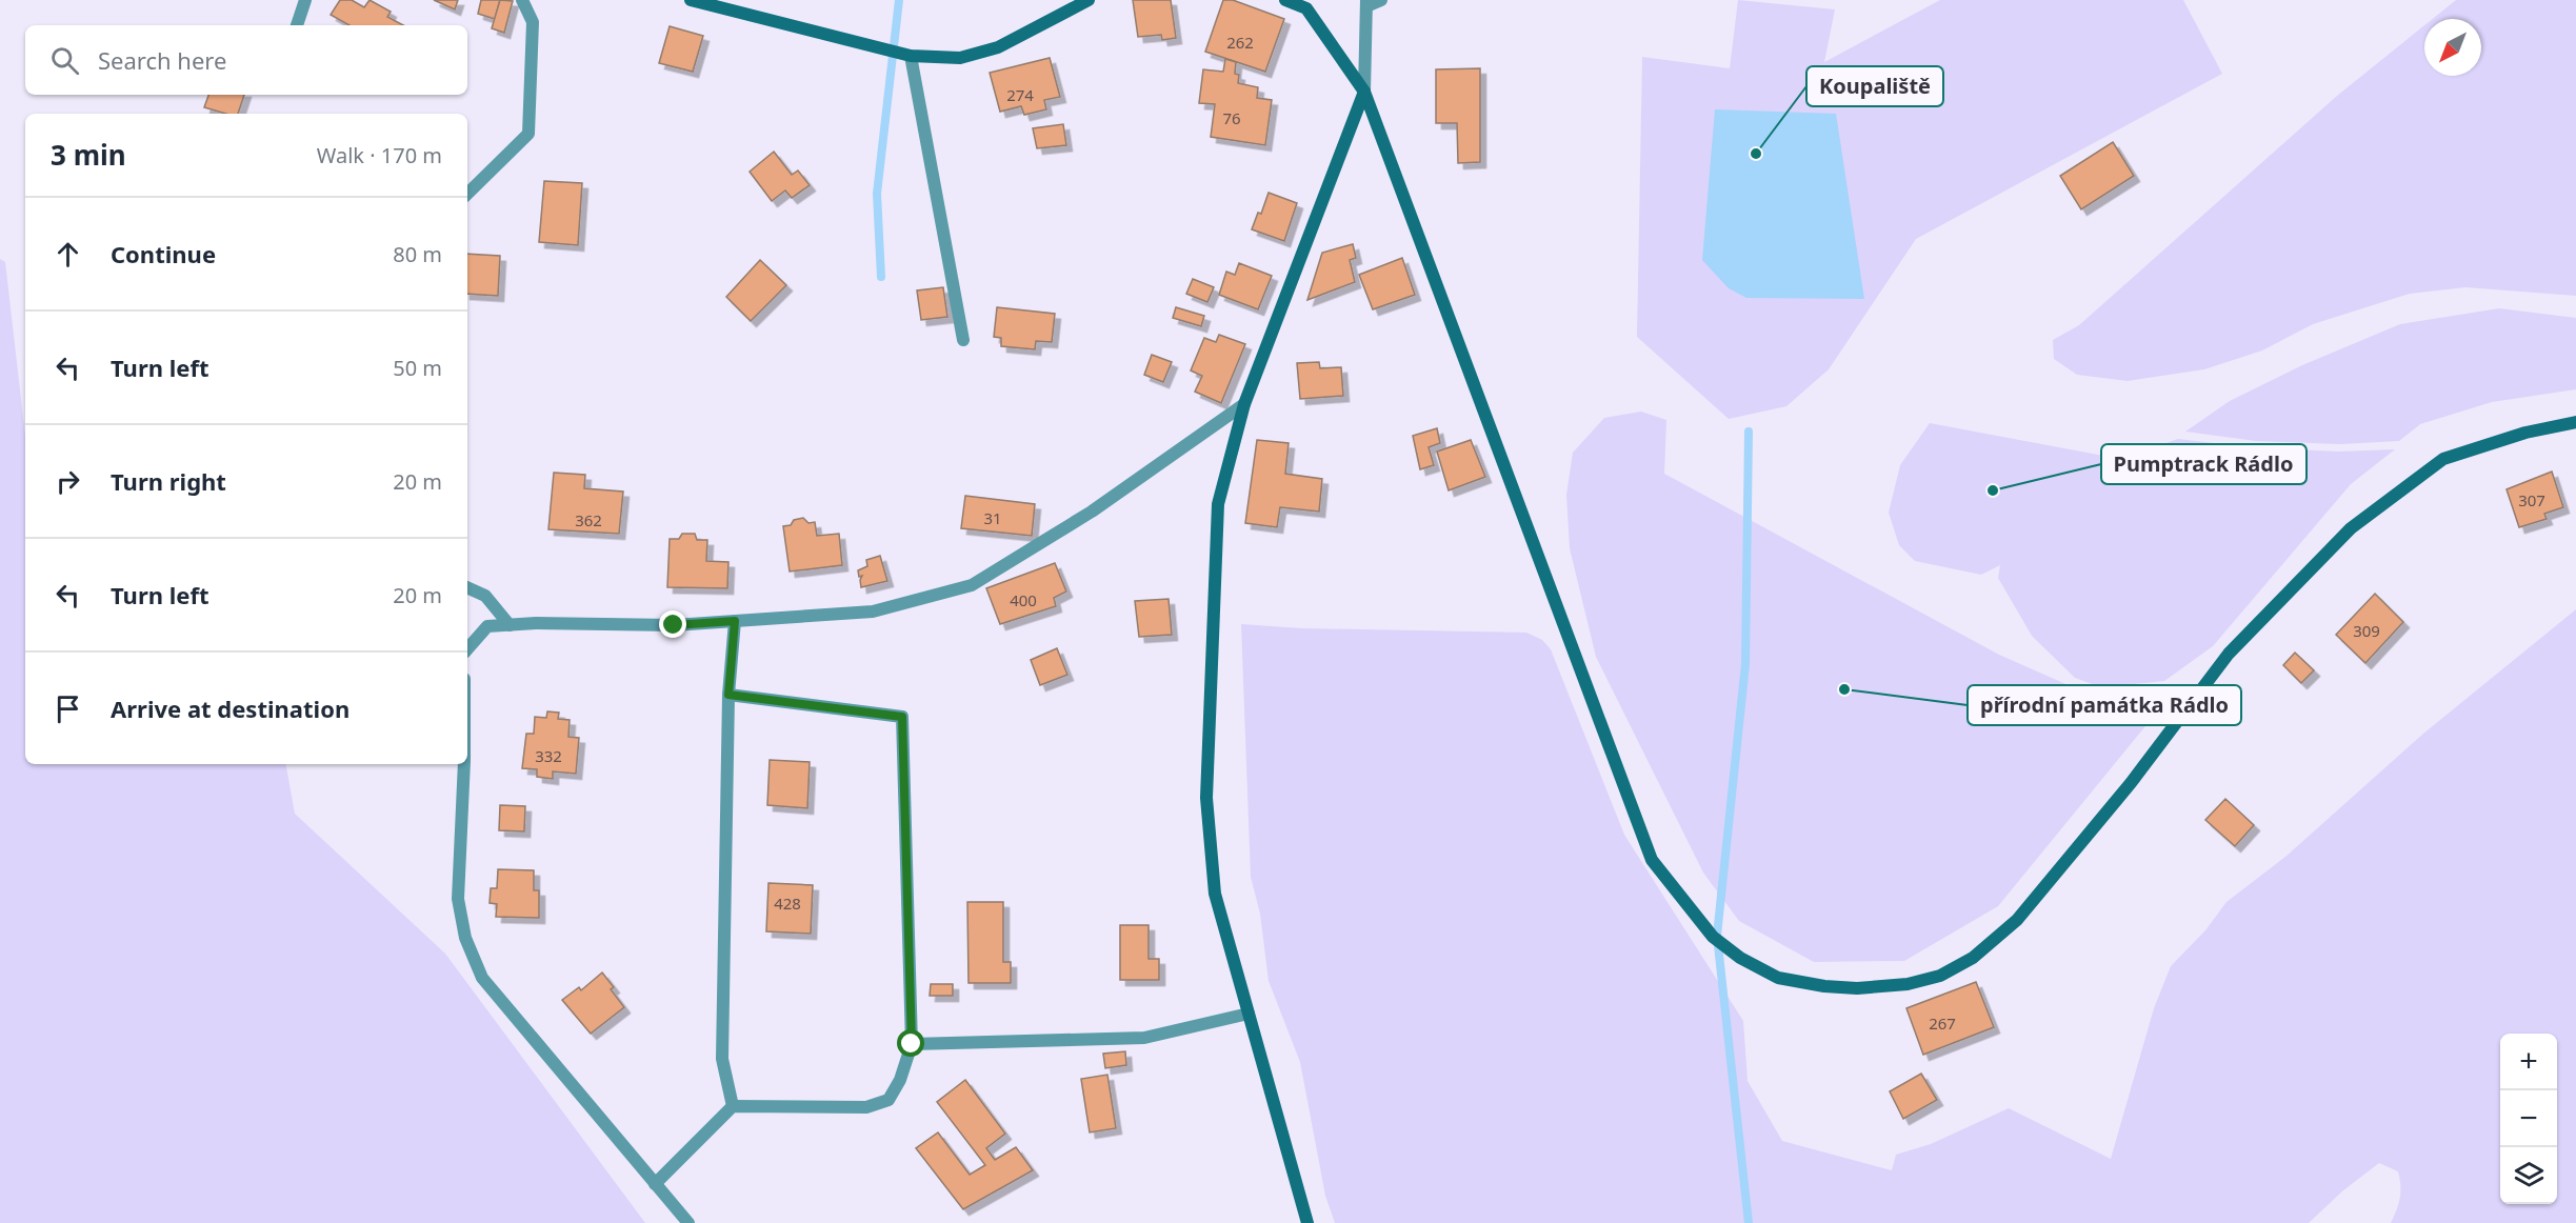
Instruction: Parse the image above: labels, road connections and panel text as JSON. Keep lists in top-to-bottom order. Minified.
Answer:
{"places":["Koupaliště","Pumptrack Rádlo","přírodní památka Rádlo"],"house_numbers":["262","274","76","307","31","362","400","309","332","428","267"],"north":"bottom left","page":{"search":"Search here","heading":["3 min","Walk · 170 m"],"list":[["Continue","80 m"],["Turn left","50 m"],["Turn right","20 m"],["Turn left","20 m"],"Arrive at destination"],"map_buttons":["+","−"]}}
